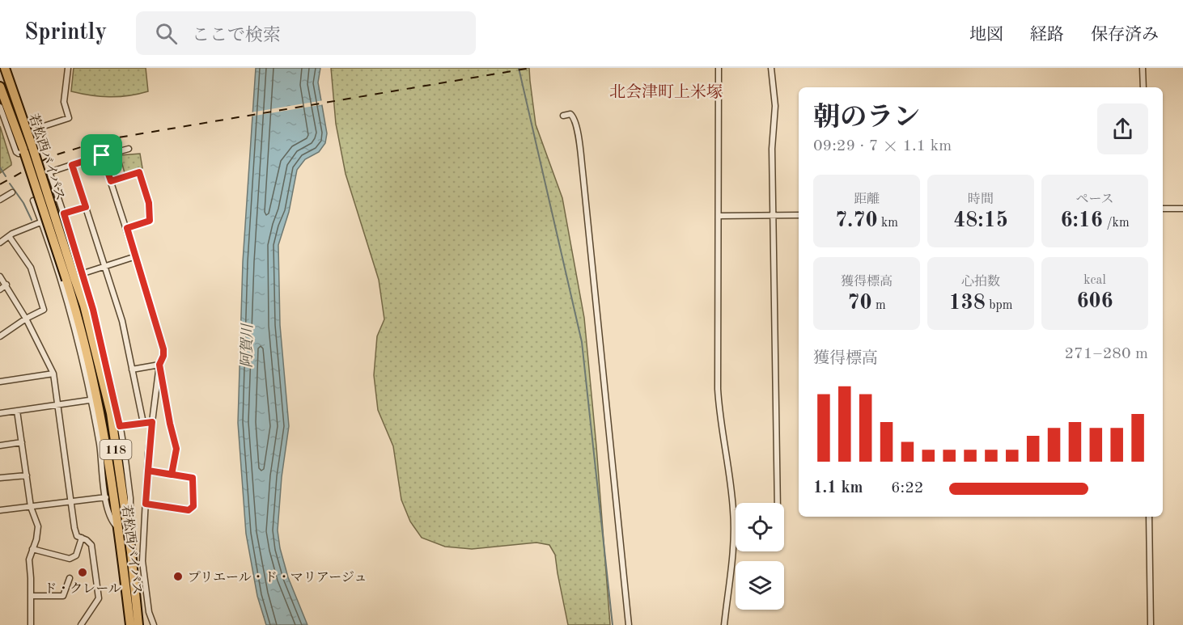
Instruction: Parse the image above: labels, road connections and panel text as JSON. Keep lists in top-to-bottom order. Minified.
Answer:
{"streets":{"highway":["若松西バイパス","118"]},"districts":["北会津町上米塚"],"water":["阿賀川"],"places":["ド・クレール","プリエール・ド・マリアージュ"],"page":{"header":"Sprintly","search":"ここで検索","nav":["地図","経路","保存済み"],"heading":["朝のラン","09:29 · 7 × 1.1 km"],"stats":[["距離","7.70 km"],["時間","48:15"],["ペース","6:16 /km"],["獲得標高","70 m"],["心拍数","138 bpm"],["kcal","606"]],"chart":["獲得標高","271–280 m"],"list":[{"name":"1.1 km","note":"6:22"}]}}
